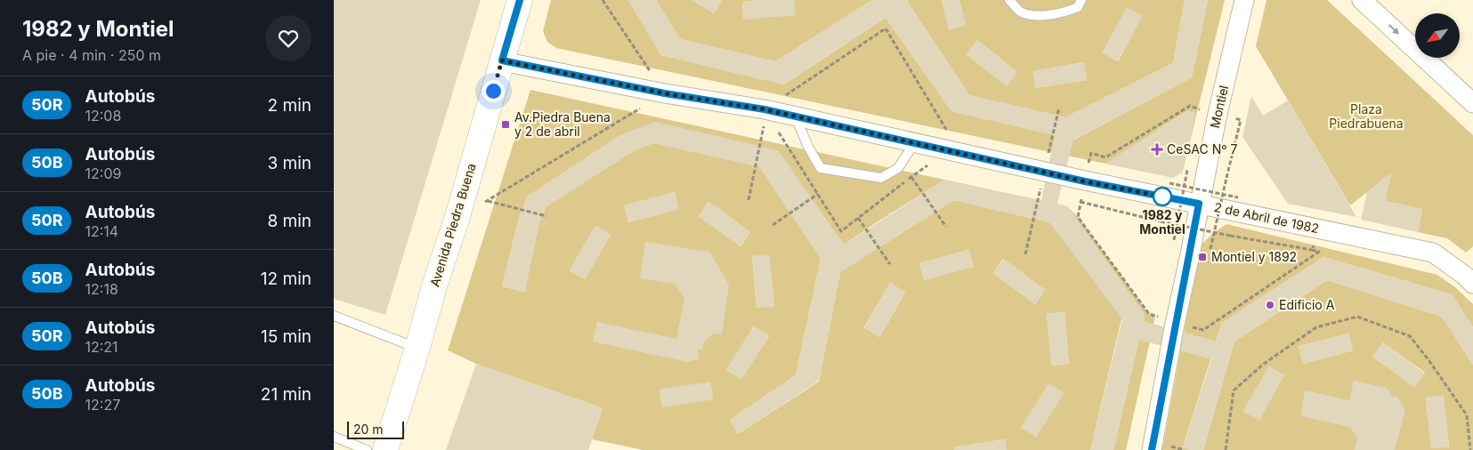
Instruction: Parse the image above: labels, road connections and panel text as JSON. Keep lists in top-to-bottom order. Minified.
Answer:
{"streets":{"main road":["Avenida Piedra Buena"],"street":["Montiel","2 de Abril de 1982"]},"crossings":[["Montiel","2 de Abril de 1982"],["2 de Abril de 1982","Avenida Piedra Buena"]],"parks":["Plaza Piedrabuena"],"places":{"transit":["Av.Piedra Buena y 2 de abril","Montiel y 1892"],"health":["CeSAC Nº 7"],"other":["1982 y Montiel","Edificio A"]},"lines":["bus line 50R"],"scale_bar":"20 m","north":"bottom left","page":{"heading":["1982 y Montiel","A pie · 4 min · 250 m"],"list":[{"mark":"50R","name":"Autobús","note":"12:08","value":"2 min"},{"mark":"50B","name":"Autobús","note":"12:09","value":"3 min"},{"mark":"50R","name":"Autobús","note":"12:14","value":"8 min"},{"mark":"50B","name":"Autobús","note":"12:18","value":"12 min"},{"mark":"50R","name":"Autobús","note":"12:21","value":"15 min"},{"mark":"50B","name":"Autobús","note":"12:27","value":"21 min"}],"scale":"20 m"}}
